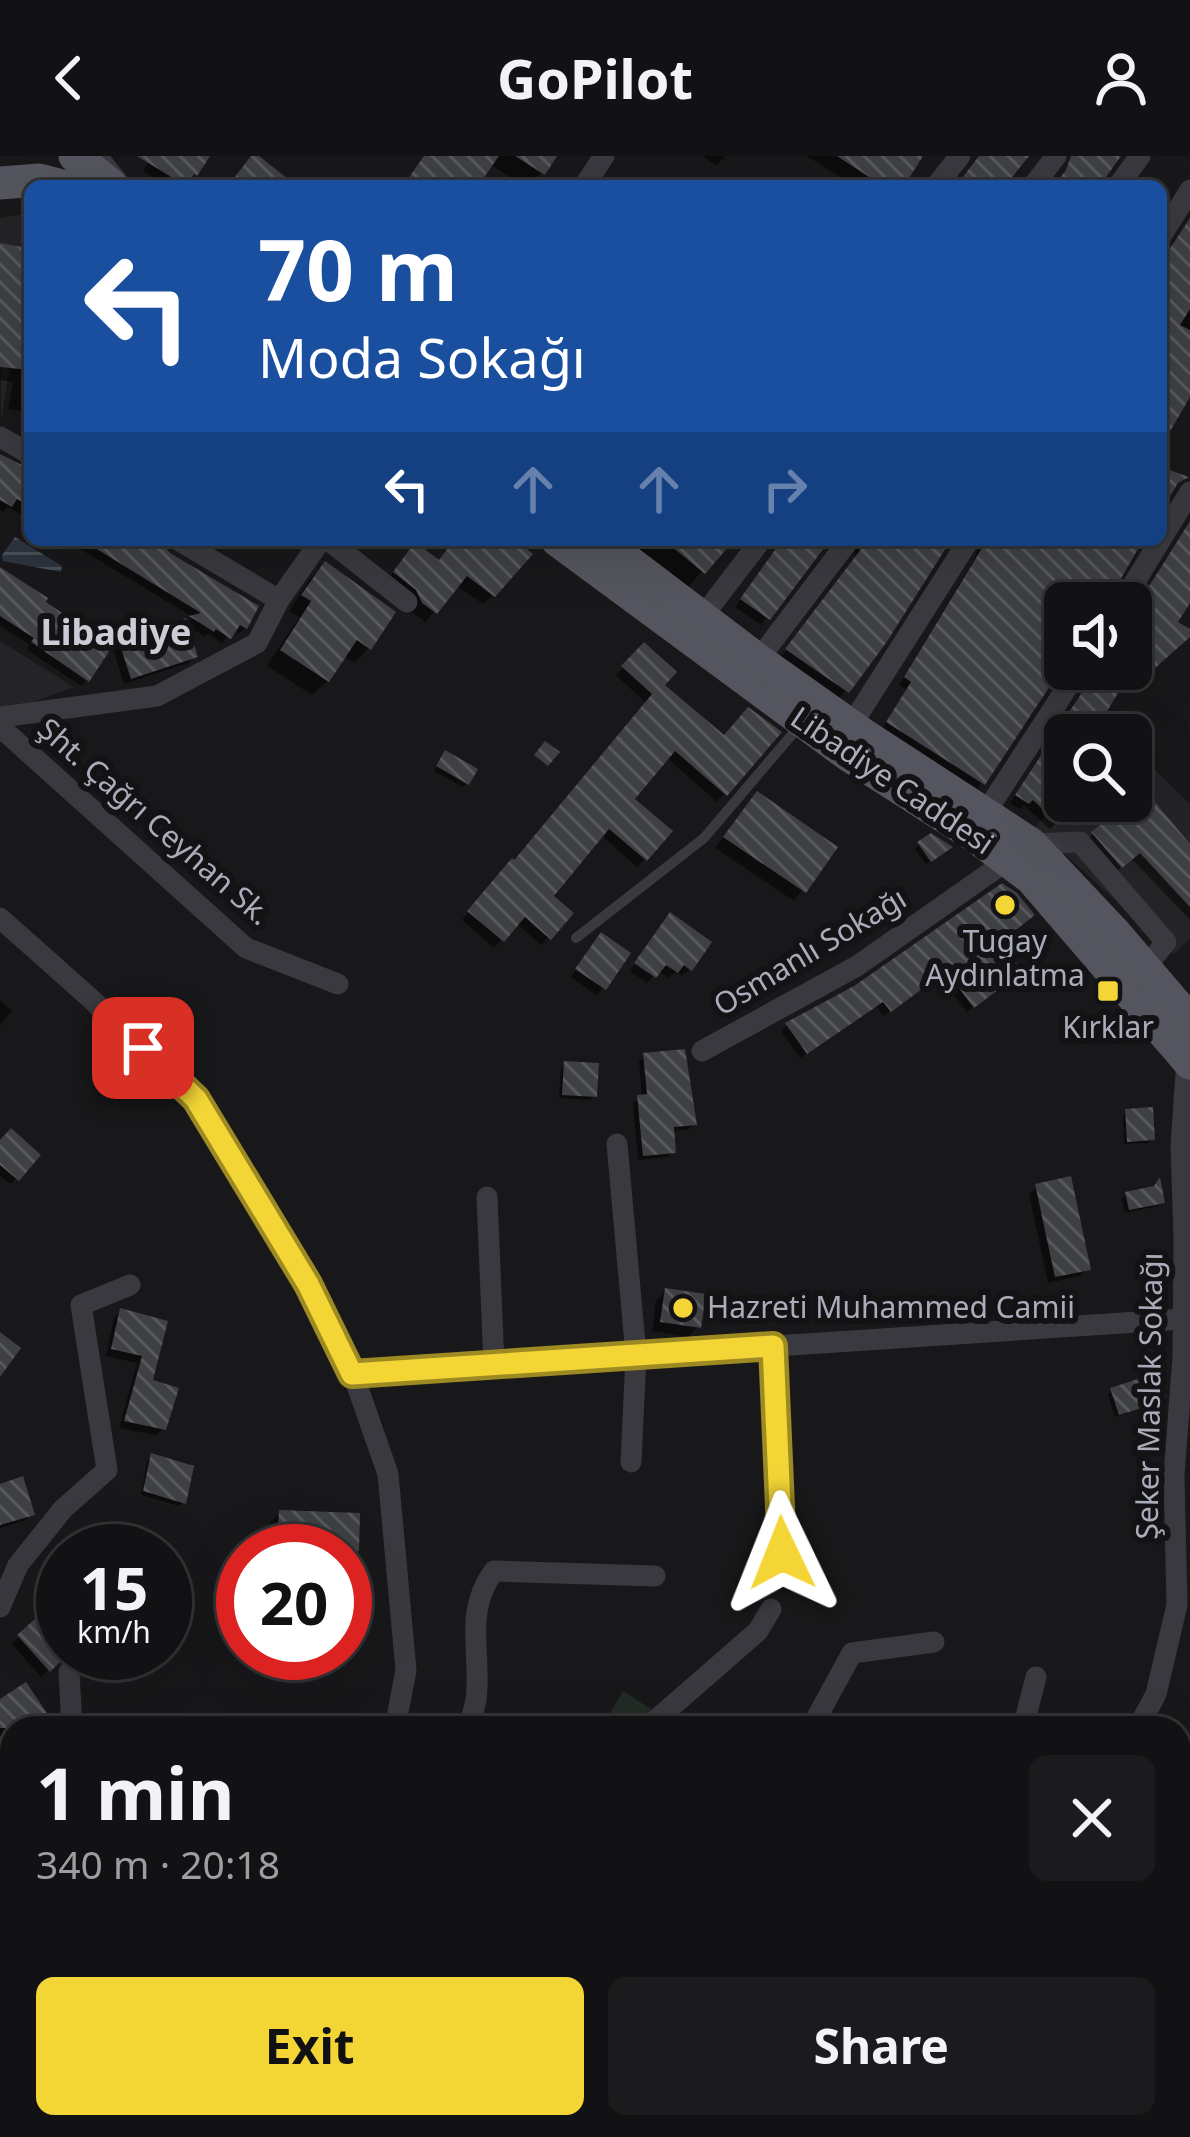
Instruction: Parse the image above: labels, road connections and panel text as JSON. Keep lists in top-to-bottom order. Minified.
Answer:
{"streets":{"main road":["Libadiye Caddesi"],"street":["Şht. Çağrı Ceyhan Sk.","Osmanlı Sokağı","Şeker Maslak Sokağı"]},"crossings":[["Libadiye Caddesi","Osmanlı Sokağı"],["Libadiye Caddesi","Şeker Maslak Sokağı"]],"districts":["Libadiye"],"places":{"other":["Tugay Aydınlatma","Hazreti Muhammed Camii"],"transit":["Kırklar"]},"page":{"header":"GoPilot","turn":["70 m","Moda Sokağı"],"speed":"15 km/h","limit":"20","heading":["1 min","340 m · 20:18"],"buttons":["Exit","Share"]}}
